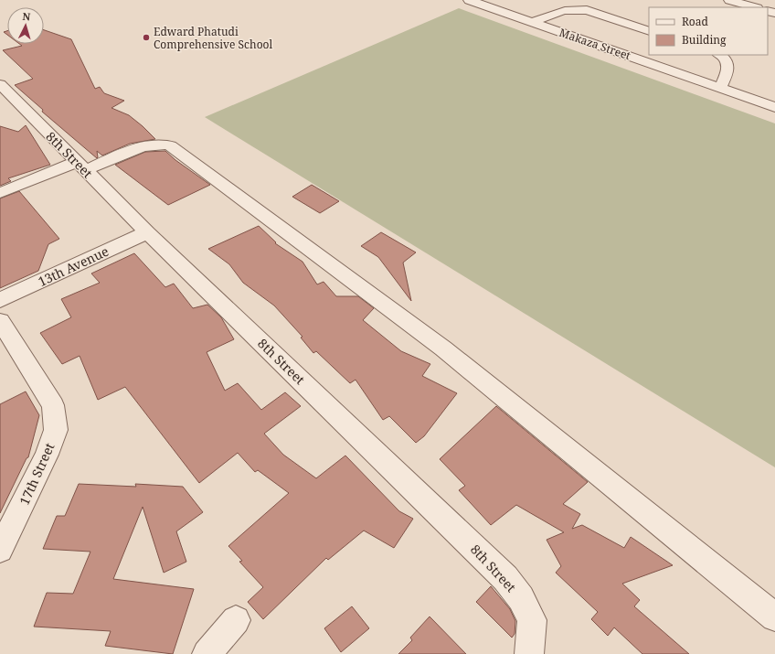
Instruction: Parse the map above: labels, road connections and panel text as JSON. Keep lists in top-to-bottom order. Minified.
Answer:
{"streets":{"street":["Makaza Street","8th Street","13th Avenue","17th Street"]},"crossings":[["8th Street","13th Avenue"]],"places":["Edward Phatudi Comprehensive School"],"legend":["Road","Building"],"north":"top"}
